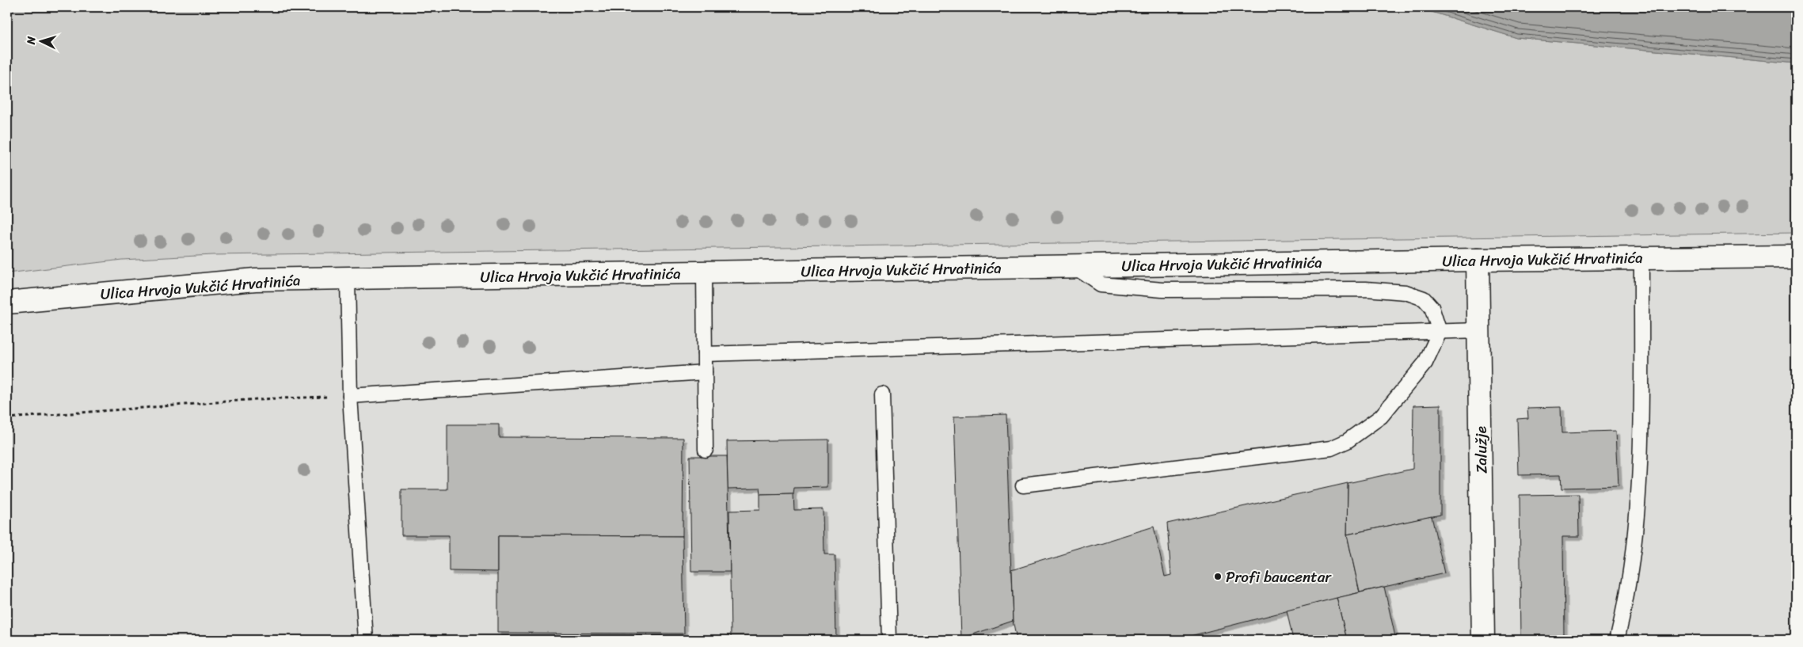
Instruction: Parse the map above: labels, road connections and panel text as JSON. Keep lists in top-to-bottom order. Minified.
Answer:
{"streets":{"main road":["Ulica Hrvoja Vukčić Hrvatinića","Zalužje"]},"crossings":[["Ulica Hrvoja Vukčić Hrvatinića","Zalužje"]],"places":["Profi baucentar"],"north":"left"}
